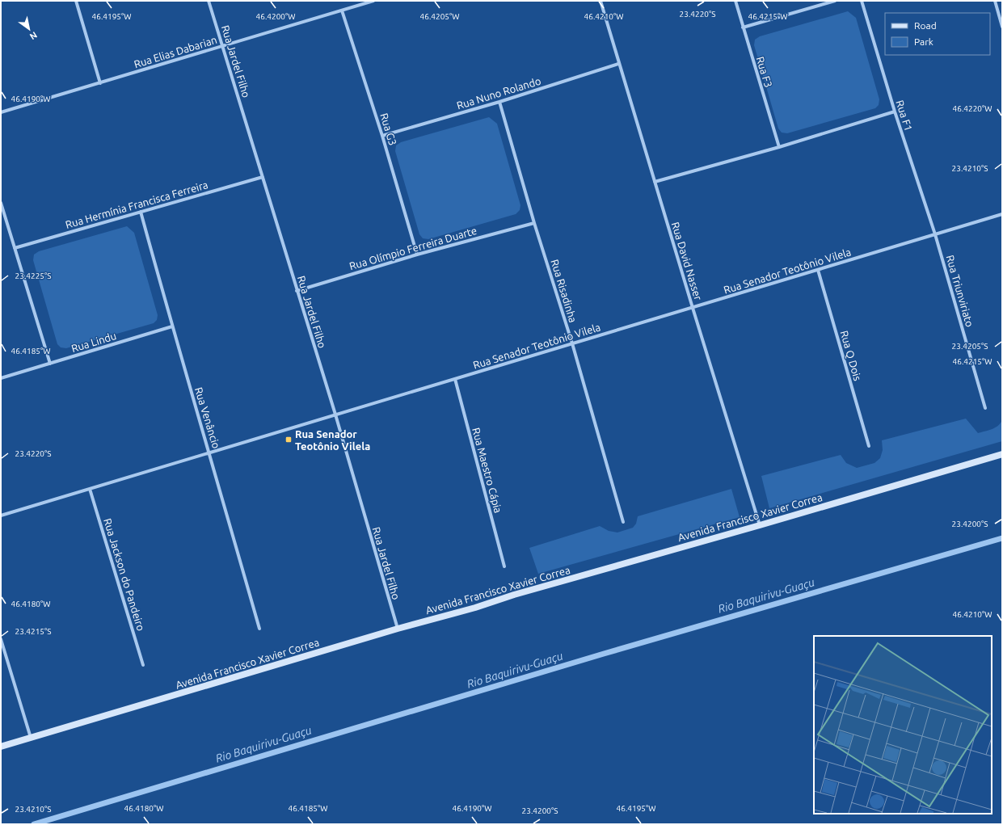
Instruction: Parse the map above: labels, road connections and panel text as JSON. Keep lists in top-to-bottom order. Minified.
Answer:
{"streets":{"street":["Rua Elias Dabarian","Rua Jardel Filho","Rua F3","Rua Nuno Rolando","Rua F1","Rua G3","Rua Hermínia Francisca Ferreira","Rua Olímpio Ferreira Duarte","Rua David Nasser","Rua Senador Teotônio Vilela","Rua Risadinha","Rua Triunviriato","Rua Lindu","Rua Q Dois","Rua Venâncio","Rua Maestro Cápia","Avenida Francisco Xavier Correa","Rua Jackson do Pandeiro"]},"crossings":[["Rua Elias Dabarian","Rua Jardel Filho"],["Rua Elias Dabarian","Rua G3"],["Rua Jardel Filho","Rua Hermínia Francisca Ferreira"],["Rua Jardel Filho","Rua Olímpio Ferreira Duarte"],["Rua Jardel Filho","Rua Senador Teotônio Vilela"],["Rua Jardel Filho","Avenida Francisco Xavier Correa"],["Rua Nuno Rolando","Rua G3"],["Rua Nuno Rolando","Rua David Nasser"],["Rua Nuno Rolando","Rua Risadinha"],["Rua F1","Rua Senador Teotônio Vilela"],["Rua F1","Rua Triunviriato"],["Rua G3","Rua Olímpio Ferreira Duarte"],["Rua Hermínia Francisca Ferreira","Rua Venâncio"],["Rua Olímpio Ferreira Duarte","Rua Risadinha"],["Rua David Nasser","Rua Senador Teotônio Vilela"],["Rua David Nasser","Avenida Francisco Xavier Correa"],["Rua Senador Teotônio Vilela","Rua Risadinha"],["Rua Senador Teotônio Vilela","Rua Triunviriato"],["Rua Senador Teotônio Vilela","Rua Q Dois"],["Rua Senador Teotônio Vilela","Rua Venâncio"],["Rua Senador Teotônio Vilela","Rua Maestro Cápia"],["Rua Senador Teotônio Vilela","Rua Jackson do Pandeiro"],["Rua Lindu","Rua Venâncio"]],"water":["Rio Baquirivu-Guaçu"],"places":{"transit":["Rua Senador Teotônio Vilela"]},"legend":["Road","Park"],"north":"bottom right","coordinates":["23.4220°S","46.4195°W","46.4200°W","46.4205°W","46.4210°W","46.4215°W","46.4190°W","46.4220°W","23.4210°S","23.4225°S","23.4205°S","46.4185°W","23.4200°S","46.4180°W","23.4215°S"]}
